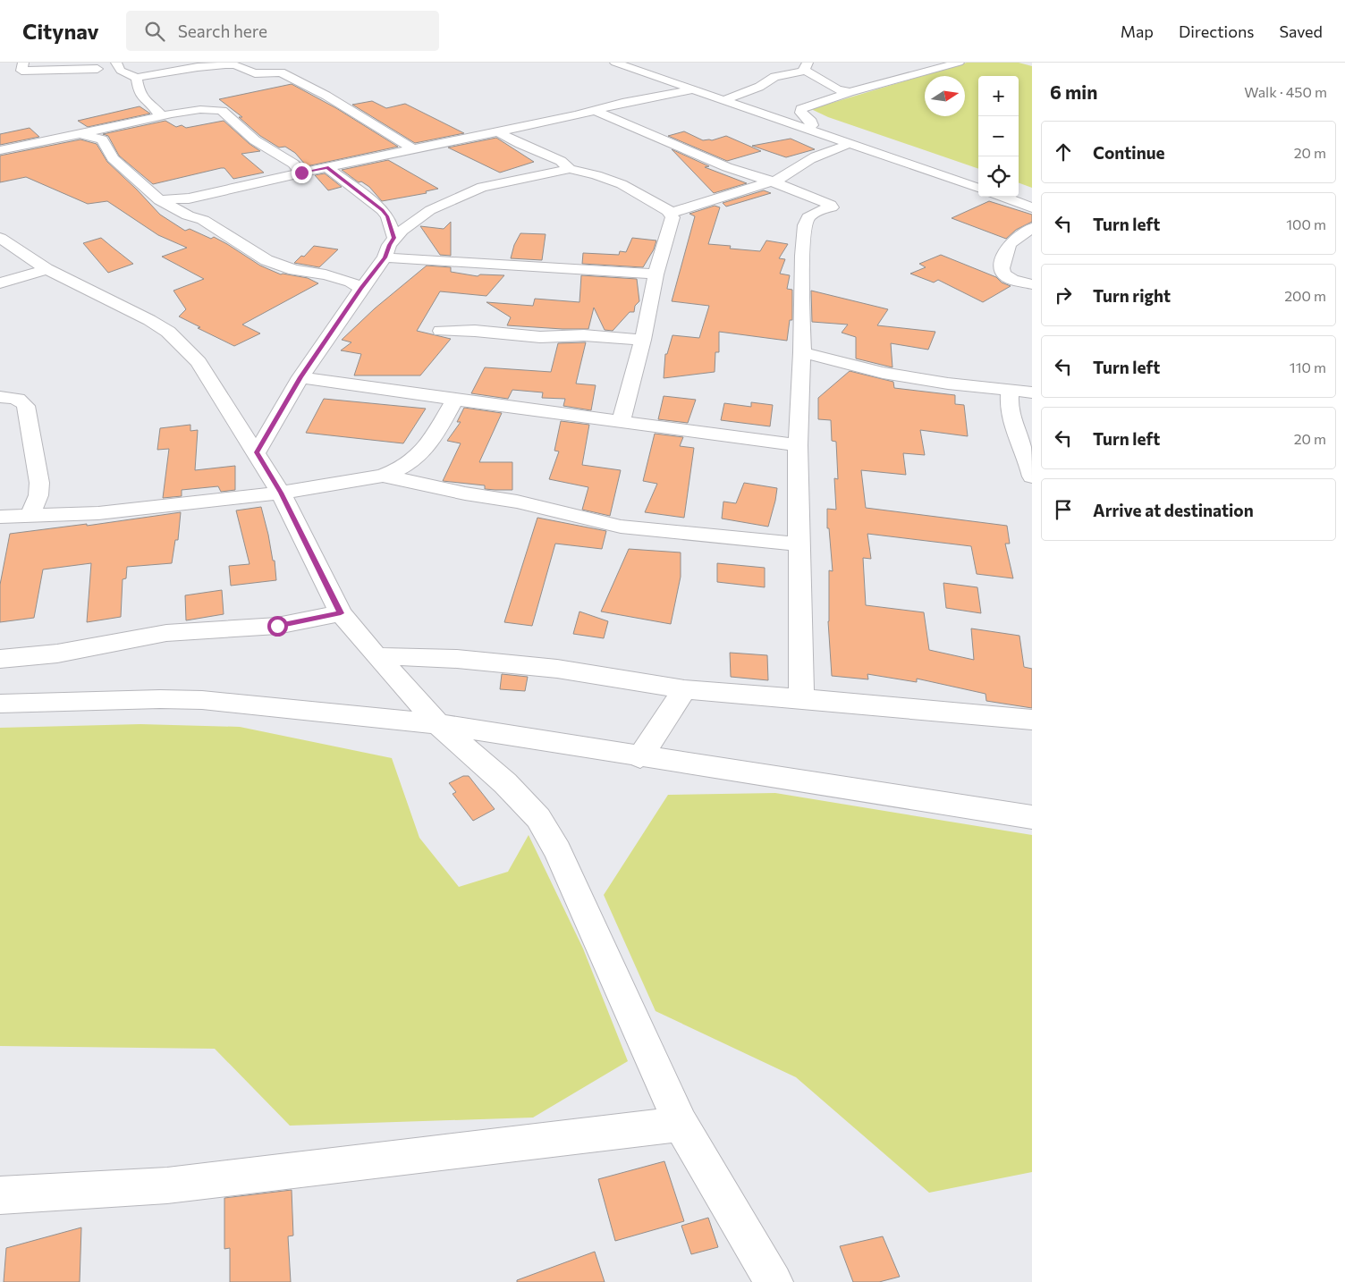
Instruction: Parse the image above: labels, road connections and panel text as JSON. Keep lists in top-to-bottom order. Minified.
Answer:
{"north":"right","page":{"header":"Citynav","search":"Search here","nav":["Map","Directions","Saved"],"heading":["6 min","Walk · 450 m"],"map_buttons":["+","−"],"list":[["Continue","20 m"],["Turn left","100 m"],["Turn right","200 m"],["Turn left","110 m"],["Turn left","20 m"],"Arrive at destination"]}}
